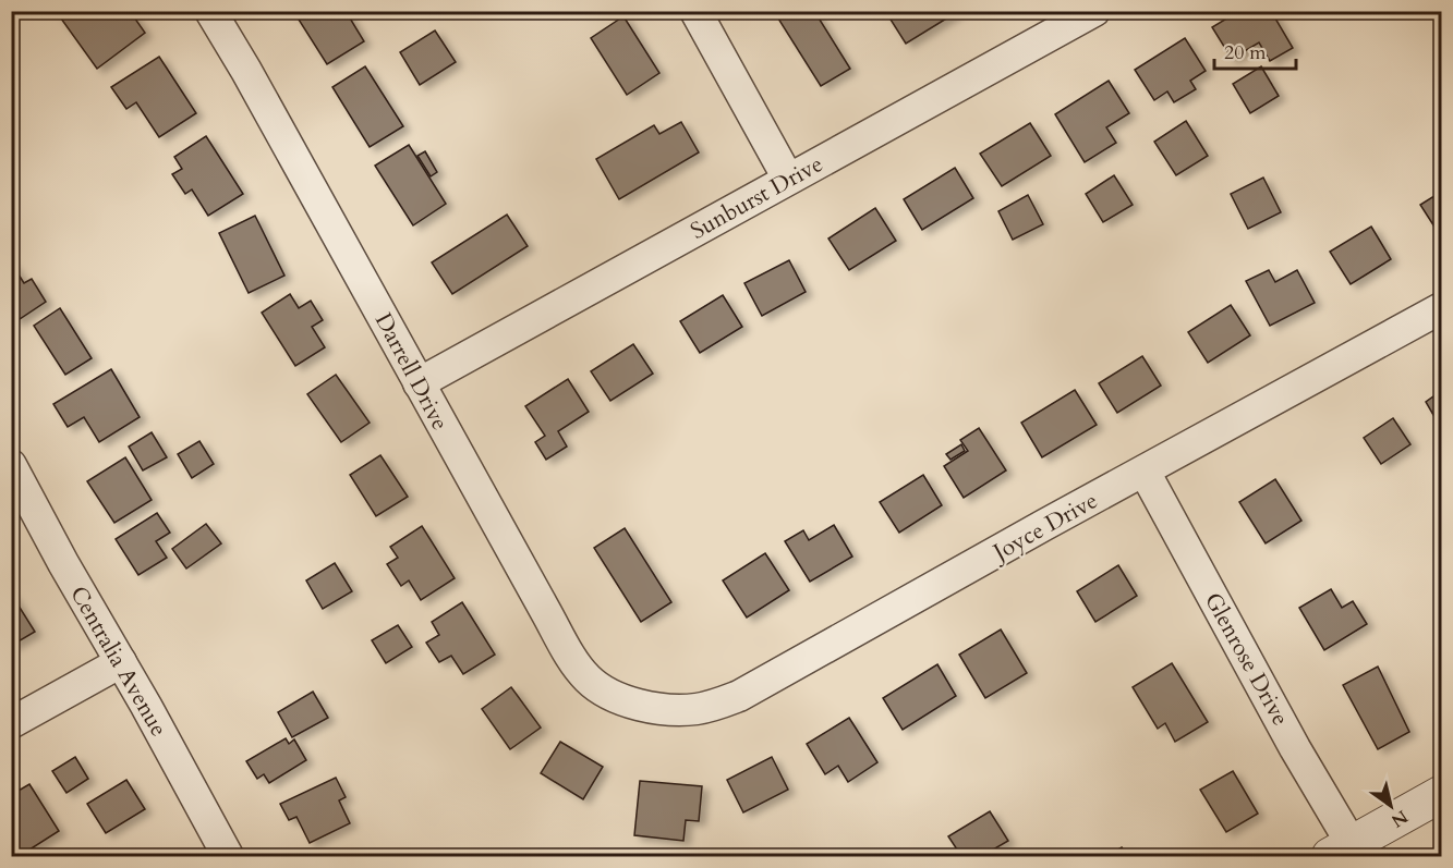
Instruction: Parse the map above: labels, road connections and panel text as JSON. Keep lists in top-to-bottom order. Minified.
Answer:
{"streets":{"street":["Sunburst Drive","Darrell Drive","Joyce Drive","Glenrose Drive","Centralia Avenue"]},"crossings":[["Sunburst Drive","Darrell Drive"],["Darrell Drive","Joyce Drive"],["Joyce Drive","Glenrose Drive"]],"scale_bar":"20 m","north":"bottom right"}
